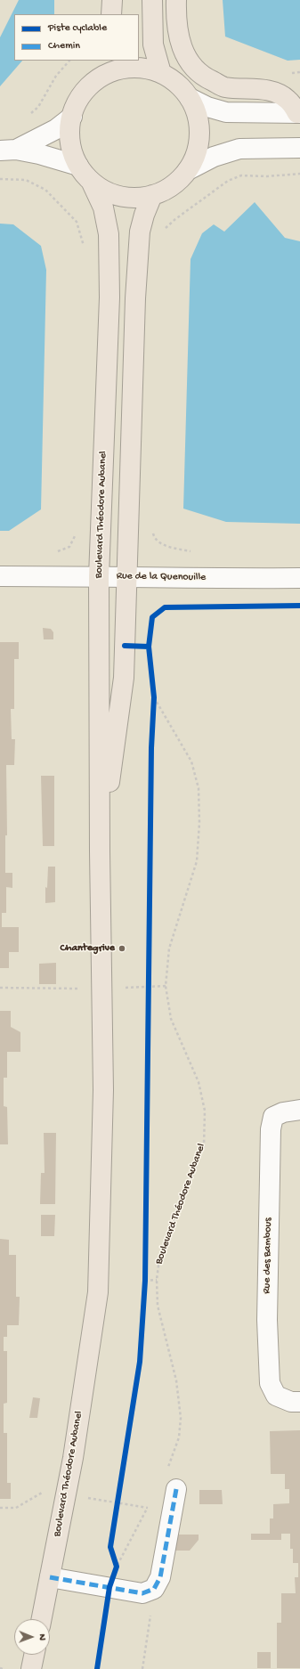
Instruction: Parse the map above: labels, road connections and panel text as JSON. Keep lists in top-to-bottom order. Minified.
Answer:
{"streets":{"main road":["Boulevard Théodore Aubanel"],"street":["Rue de la Quenouille","Rue des Bambous"]},"crossings":[["Boulevard Théodore Aubanel","Rue de la Quenouille"]],"places":["Chantegrive"],"legend":["Piste cyclable","Chemin"],"north":"right"}
